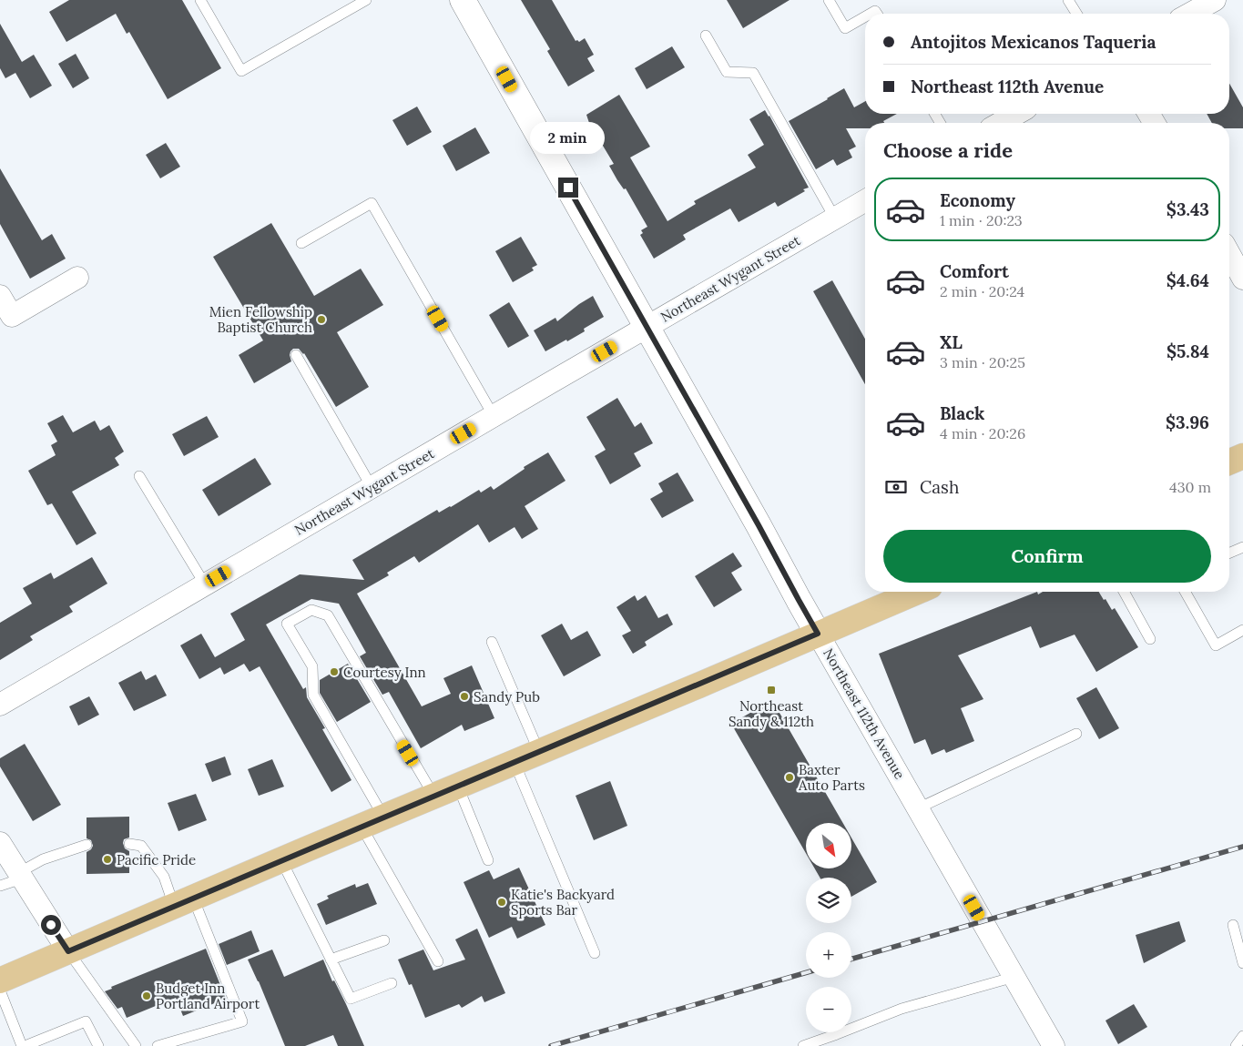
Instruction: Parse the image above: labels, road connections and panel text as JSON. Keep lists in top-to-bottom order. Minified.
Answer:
{"streets":{"street":["Northeast Wygant Street","Northeast 112th Avenue"]},"crossings":[["Northeast Wygant Street","Northeast 112th Avenue"]],"places":{"other":["Mien Fellowship Baptist Church","Courtesy Inn","Sandy Pub","Baxter Auto Parts","Pacific Pride","Katie's Backyard Sports Bar","Budget Inn Portland Airport"],"transit":["Northeast Sandy & 112th"]},"north":"bottom right","page":{"banner":["Antojitos Mexicanos Taqueria","Northeast 112th Avenue"],"bubble":"2 min","heading":"Choose a ride","list":[{"name":"Economy","note":"1 min · 20:23","value":"$3.43"},{"name":"Comfort","note":"2 min · 20:24","value":"$4.64"},{"name":"XL","note":"3 min · 20:25","value":"$5.84"},{"name":"Black","note":"4 min · 20:26","value":"$3.96"}],"pay":["Cash","430 m"],"buttons":"Confirm","map_buttons":["+","−"]}}
